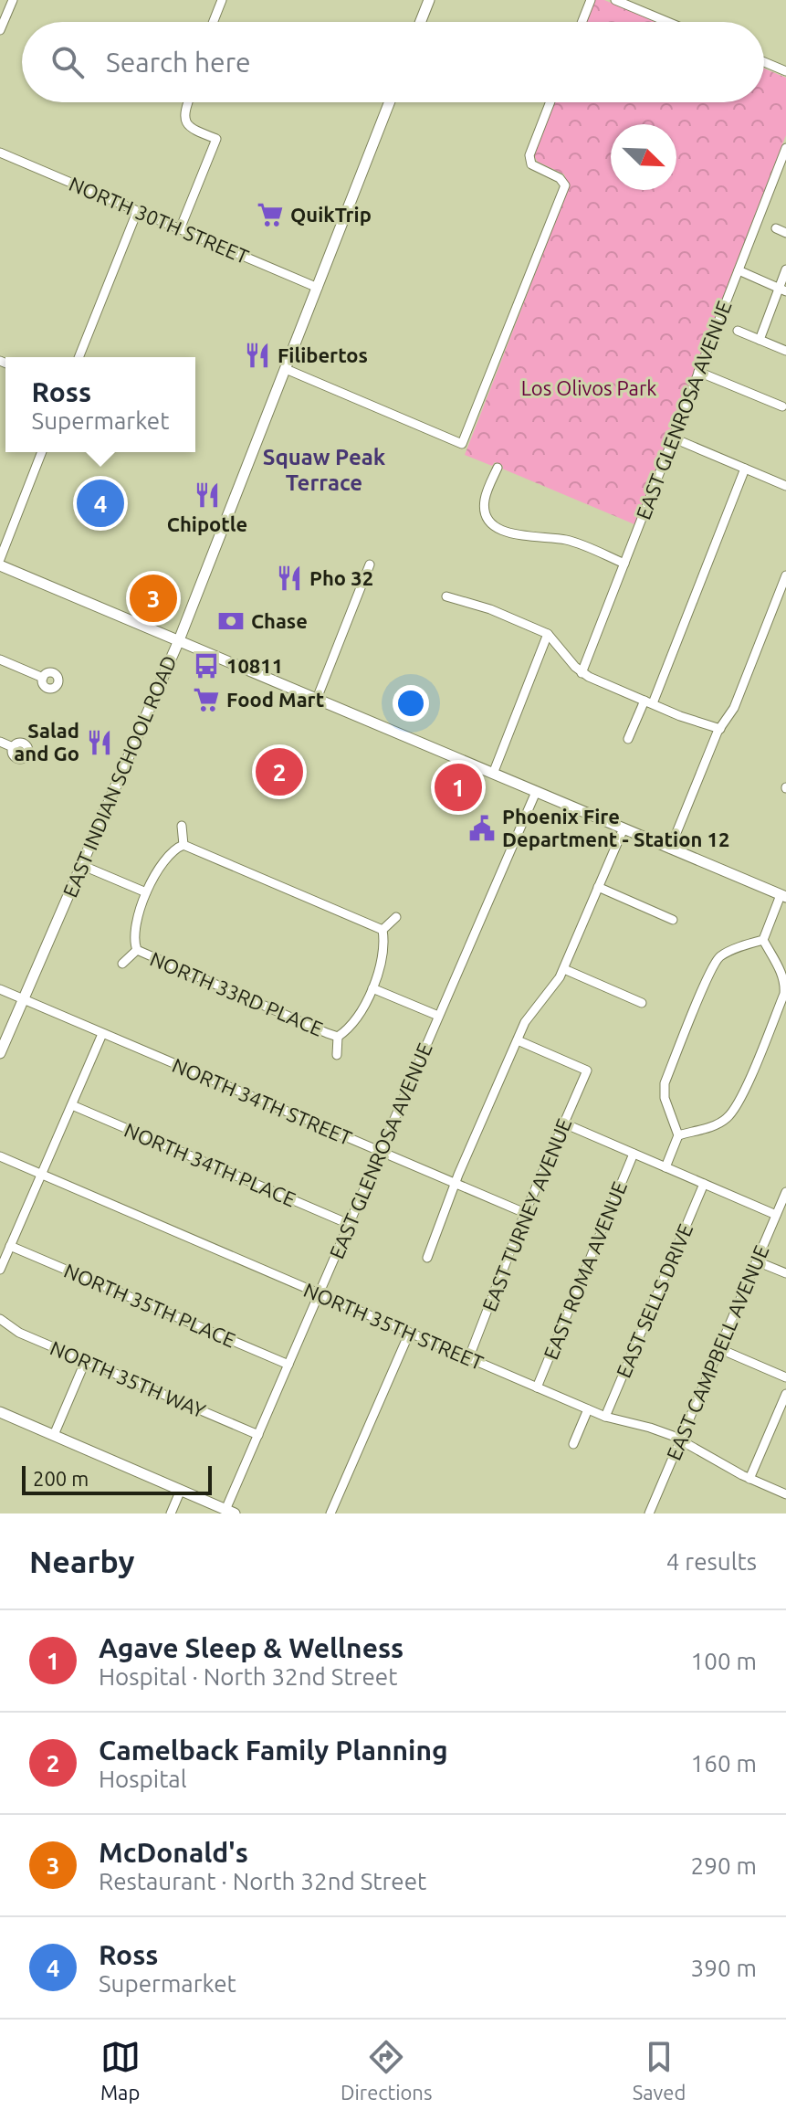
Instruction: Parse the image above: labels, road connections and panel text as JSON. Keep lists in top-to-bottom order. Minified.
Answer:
{"streets":{"main road":["EAST INDIAN SCHOOL ROAD"],"street":["NORTH 30TH STREET","EAST GLENROSA AVENUE","NORTH 33RD PLACE","NORTH 34TH STREET","NORTH 34TH PLACE","EAST TURNEY AVENUE","EAST ROMA AVENUE","EAST SELLS DRIVE","NORTH 35TH PLACE","NORTH 35TH STREET","EAST CAMPBELL AVENUE","NORTH 35TH WAY"]},"crossings":[["NORTH 30TH STREET","EAST INDIAN SCHOOL ROAD"],["EAST GLENROSA AVENUE","NORTH 34TH STREET"],["EAST GLENROSA AVENUE","NORTH 34TH PLACE"],["EAST GLENROSA AVENUE","NORTH 35TH PLACE"],["EAST GLENROSA AVENUE","NORTH 35TH STREET"],["EAST GLENROSA AVENUE","NORTH 35TH WAY"],["EAST INDIAN SCHOOL ROAD","NORTH 34TH STREET"],["NORTH 34TH STREET","EAST TURNEY AVENUE"],["EAST TURNEY AVENUE","NORTH 35TH STREET"],["EAST ROMA AVENUE","NORTH 35TH STREET"],["EAST SELLS DRIVE","NORTH 35TH STREET"],["NORTH 35TH STREET","EAST CAMPBELL AVENUE"]],"districts":["Squaw Peak Terrace"],"parks":["Los Olivos Park"],"places":{"supermarket":["QuikTrip","Food Mart"],"restaurant":["Filibertos","Chipotle","Pho 32","Salad and Go"],"bank":["Chase"],"bus stop":["10811"],"public building":["Phoenix Fire Department - Station 12"]},"scale_bar":"200 m","north":"bottom right","page":{"search":"Search here","popup":["Ross","Supermarket"],"pins":["4","3","2","1"],"scale":"200 m","heading":["Nearby","4 results"],"list":[{"mark":"1","name":"Agave Sleep & Wellness","note":"Hospital · North 32nd Street","value":"100 m"},{"mark":"2","name":"Camelback Family Planning","note":"Hospital","value":"160 m"},{"mark":"3","name":"McDonald's","note":"Restaurant · North 32nd Street","value":"290 m"},{"mark":"4","name":"Ross","note":"Supermarket","value":"390 m"}],"nav":["Map","Directions","Saved"]}}
